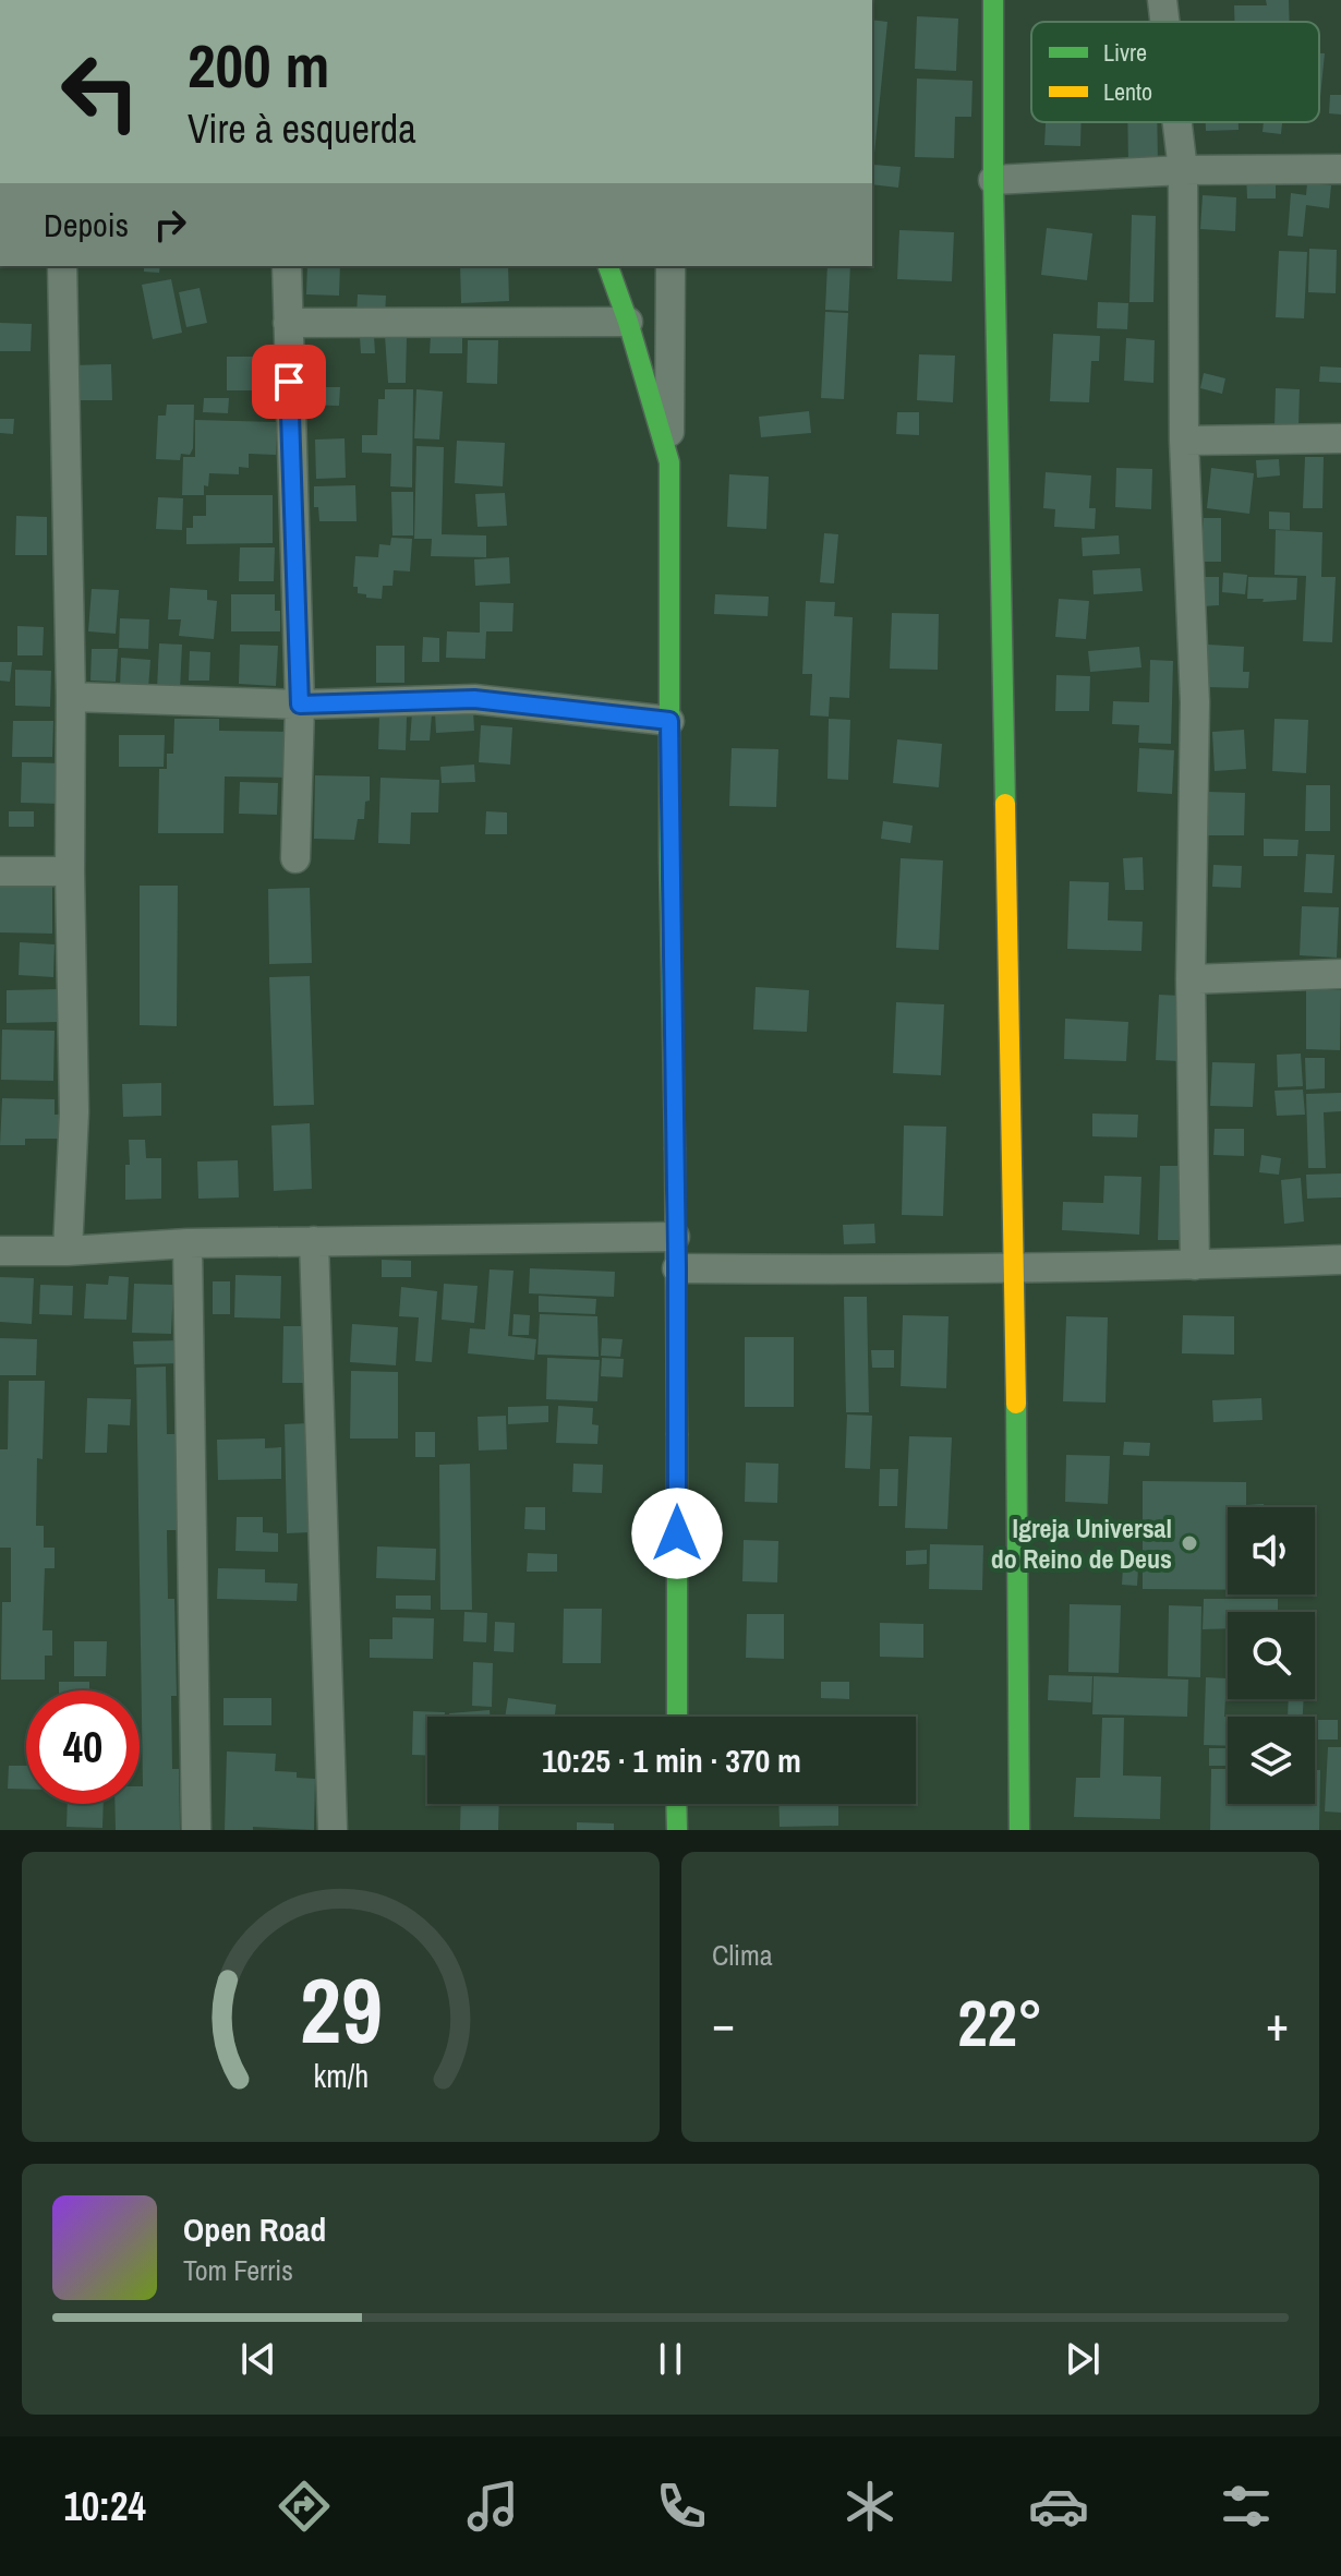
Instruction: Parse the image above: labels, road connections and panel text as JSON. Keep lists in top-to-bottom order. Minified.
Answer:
{"places":["Igreja Universal do Reino de Deus"],"legend":["Livre","Lento"],"page":{"turn":["200 m","Vire à esquerda"],"then":"Depois","limit":"40","trip":"10:25 · 1 min · 370 m","tile":"Clima","heat":["−","22°","+"],"song":["Open Road","Tom Ferris"],"tabs":"10:24","gauge":["29","km/h"]}}
